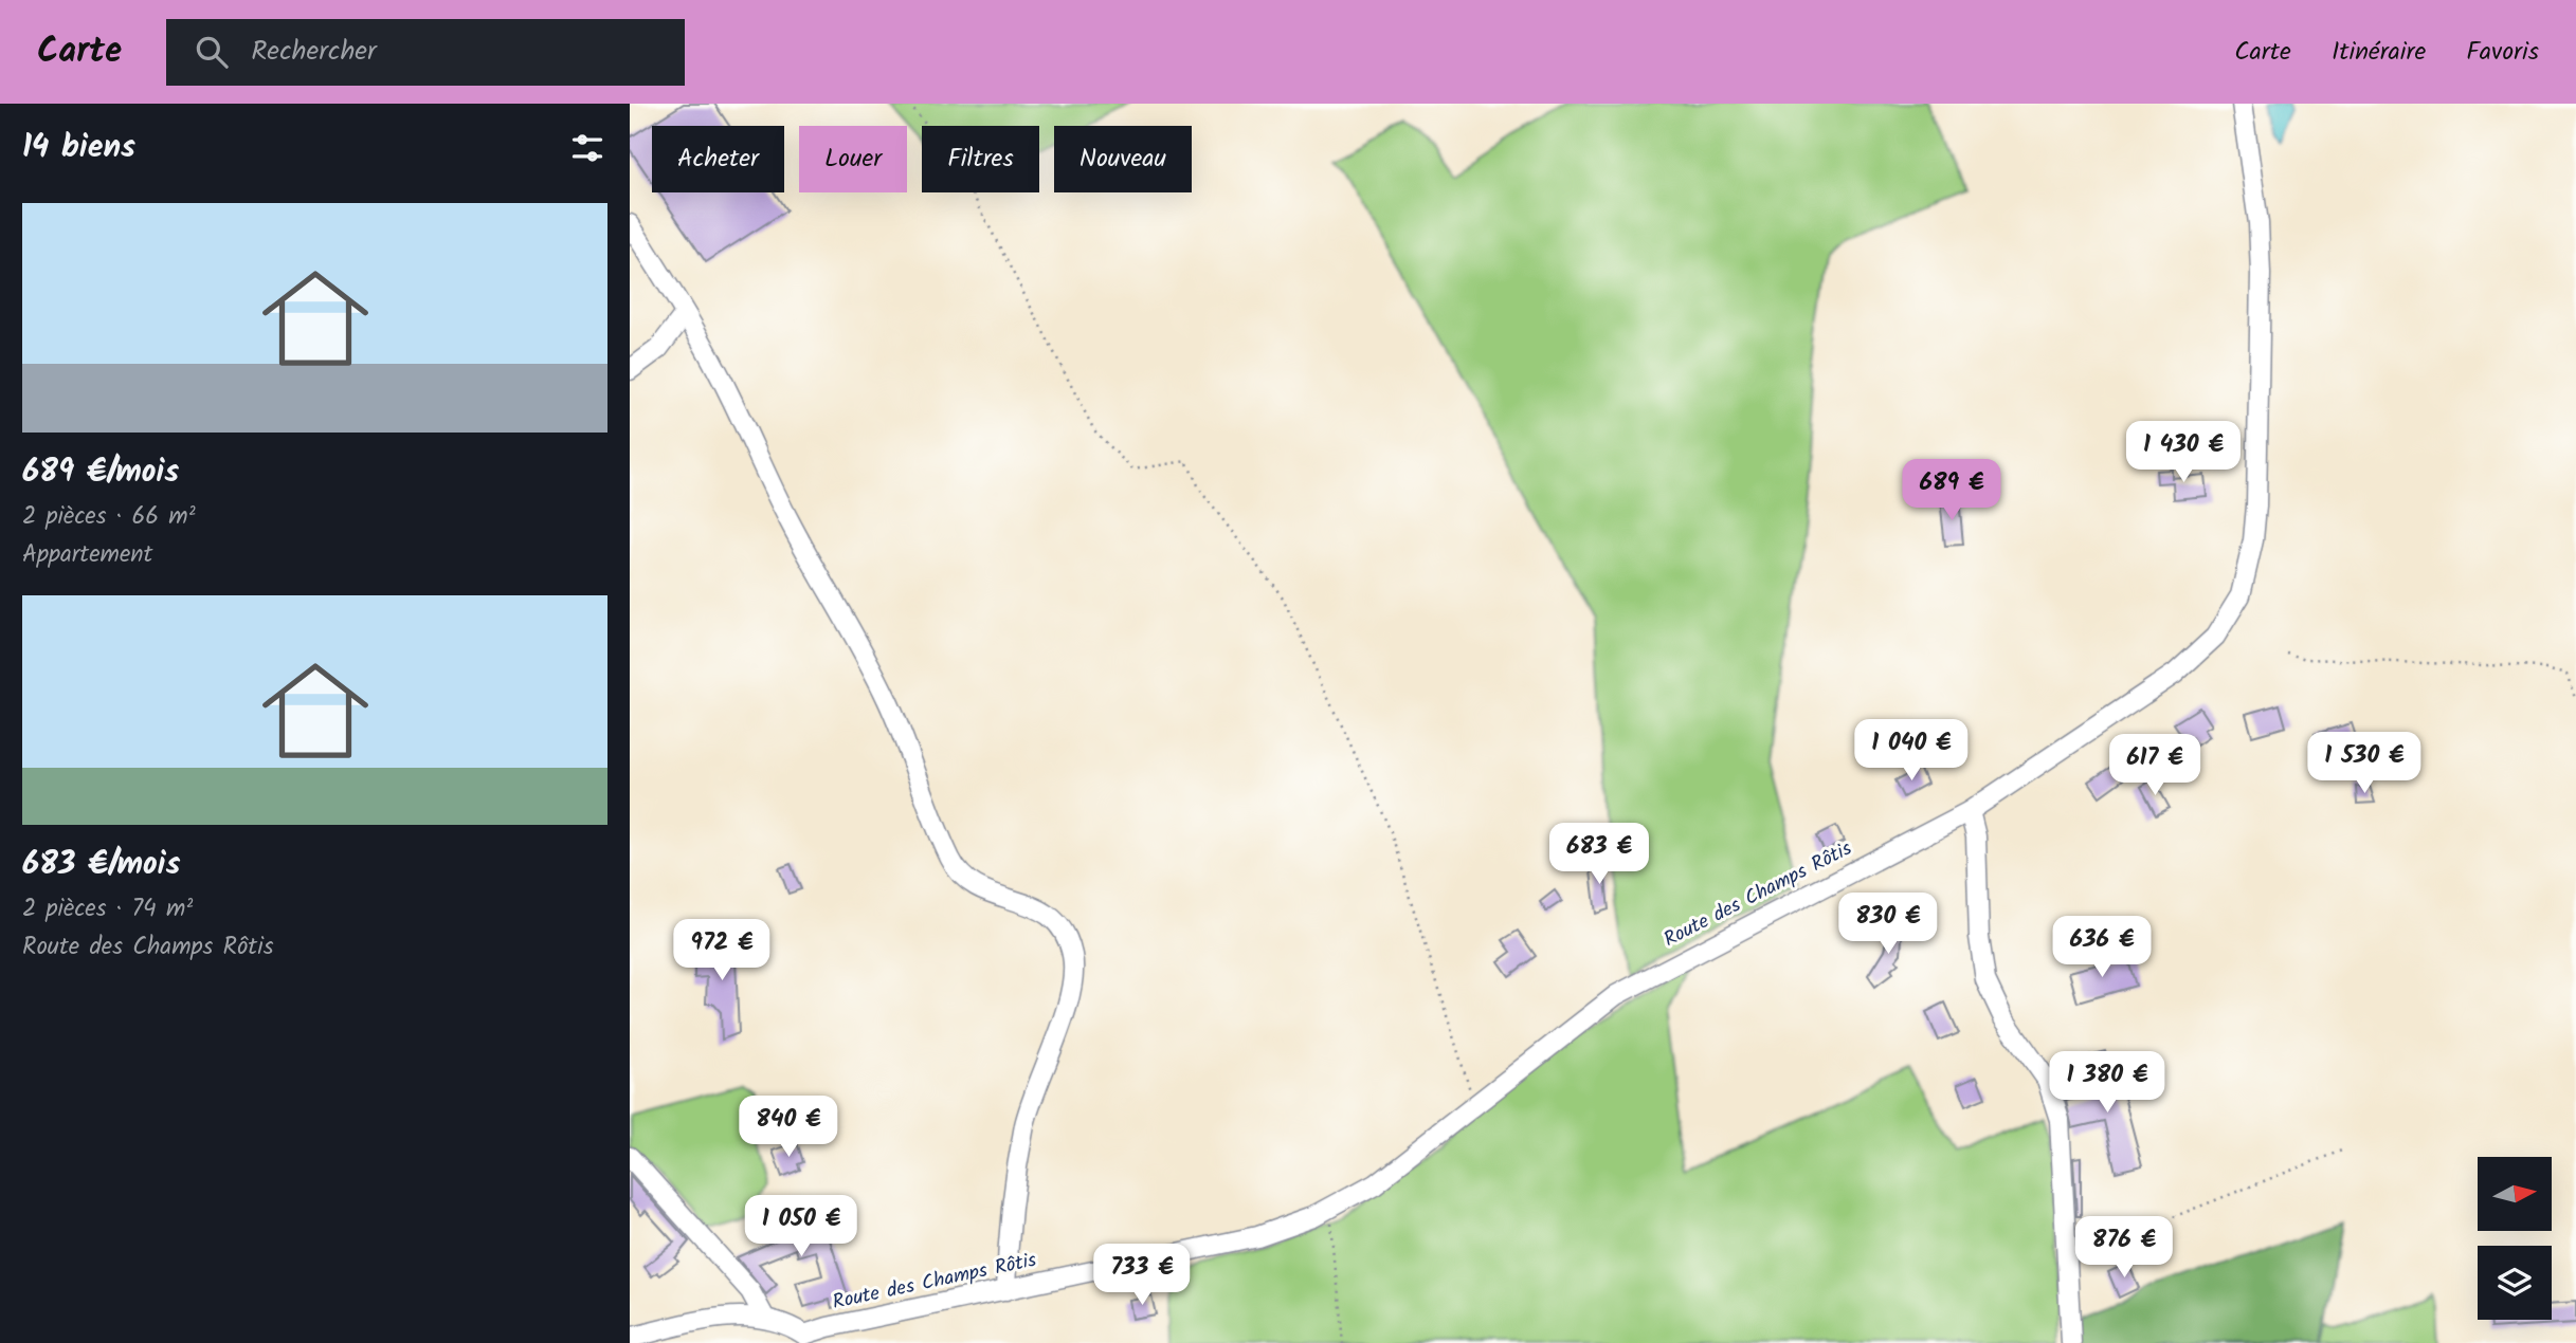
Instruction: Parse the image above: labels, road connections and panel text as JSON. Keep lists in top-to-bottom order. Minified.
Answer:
{"streets":{"street":["Route des Champs Rôtis"]},"north":"right","page":{"header":"Carte","search":"Rechercher","nav":["Carte","Itinéraire","Favoris"],"heading":"14 biens","chip":["Acheter","Louer","Filtres","Nouveau"],"list":[{"name":"689 €/mois","note":"2 pièces · 66 m² · Appartement"},{"name":"683 €/mois","note":"2 pièces · 74 m² · Route des Champs Rôtis"}],"price":["1 430 €","689 €","1 040 €","1 530 €","617 €","683 €","830 €","636 €","972 €","1 380 €","840 €","1 050 €","876 €","733 €"]}}
